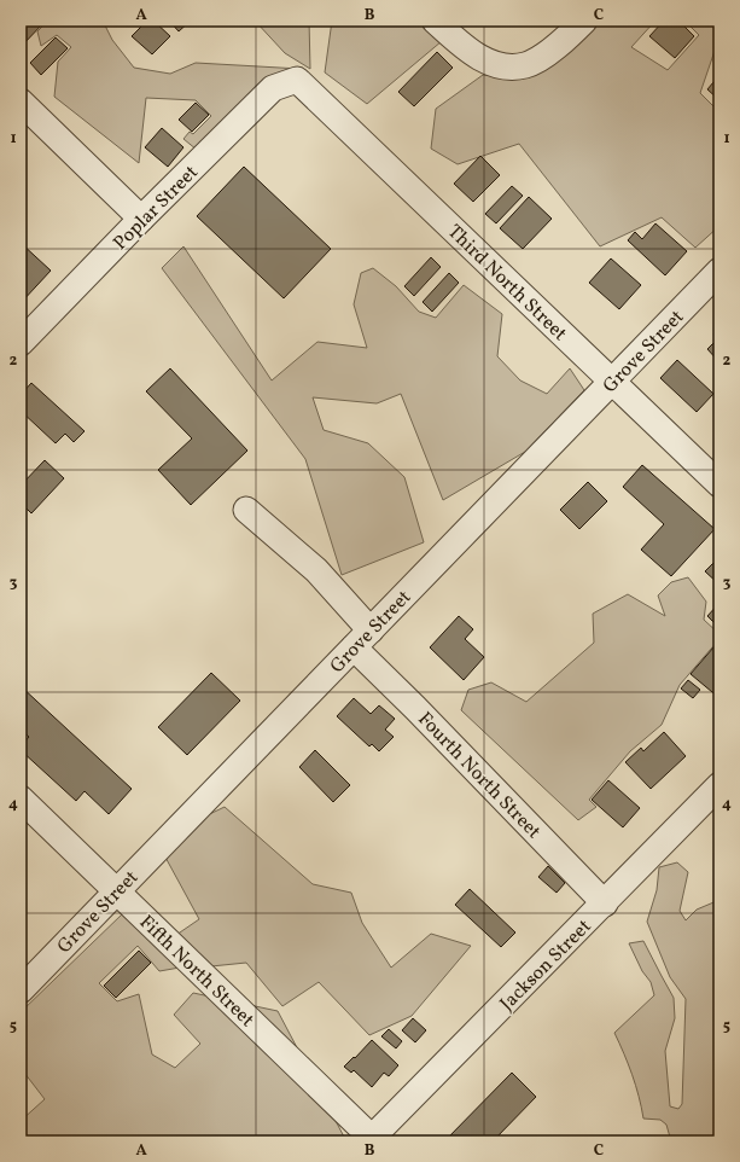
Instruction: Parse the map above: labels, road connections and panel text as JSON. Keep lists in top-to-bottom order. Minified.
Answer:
{"streets":{"street":["Poplar Street","Third North Street","Grove Street","Fourth North Street","Jackson Street","Fifth North Street"]},"crossings":[["Poplar Street","Third North Street"],["Third North Street","Grove Street"],["Grove Street","Fourth North Street"],["Grove Street","Fifth North Street"],["Fourth North Street","Jackson Street"],["Jackson Street","Fifth North Street"]],"grid":{"columns":["A","B","C"],"rows":["1","2","3","4","5"]}}
